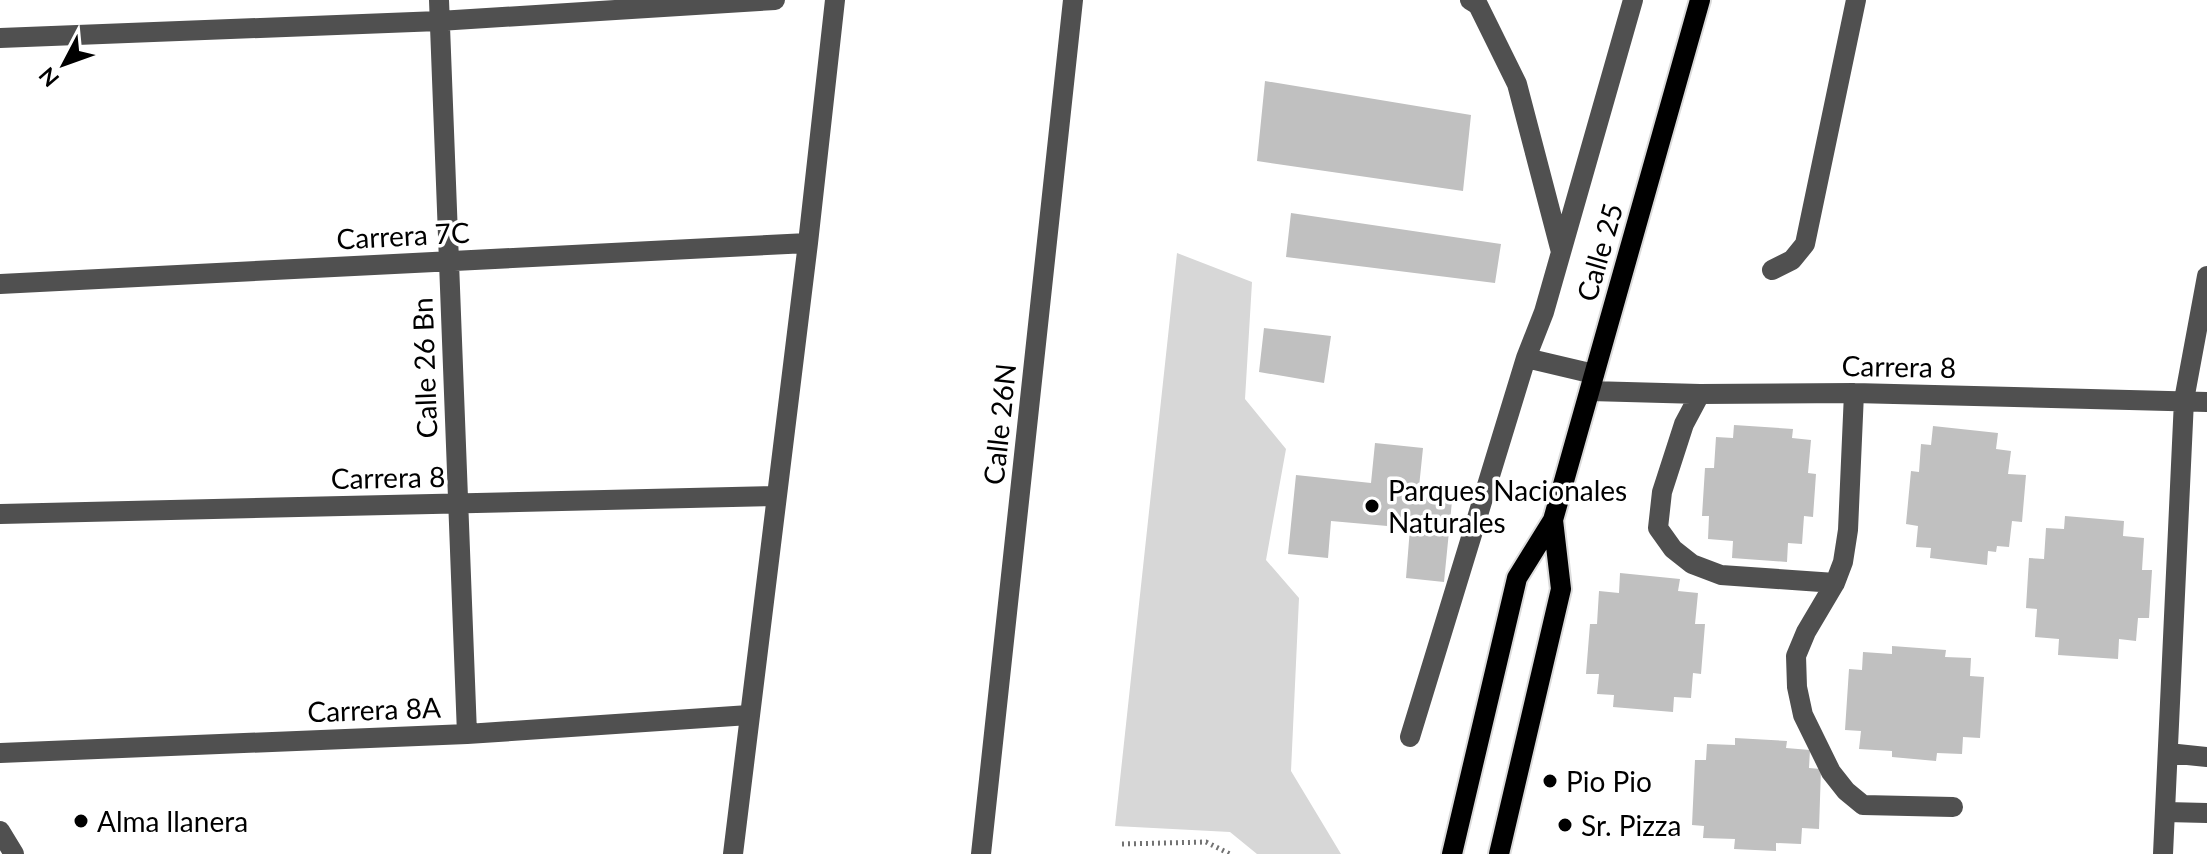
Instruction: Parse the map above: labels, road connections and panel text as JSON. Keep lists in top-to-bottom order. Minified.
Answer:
{"streets":{"main road":["Calle 25"],"street":["Carrera 7C","Carrera 8","Calle 26 Bn","Calle 26N","Carrera 8A"]},"crossings":[["Carrera 7C","Calle 26 Bn"],["Calle 25","Carrera 8"],["Carrera 8","Calle 26 Bn"],["Calle 26 Bn","Carrera 8A"]],"places":["Parques Nacionales Naturales","Pio Pio","Alma llanera","Sr. Pizza"],"north":"bottom left"}
